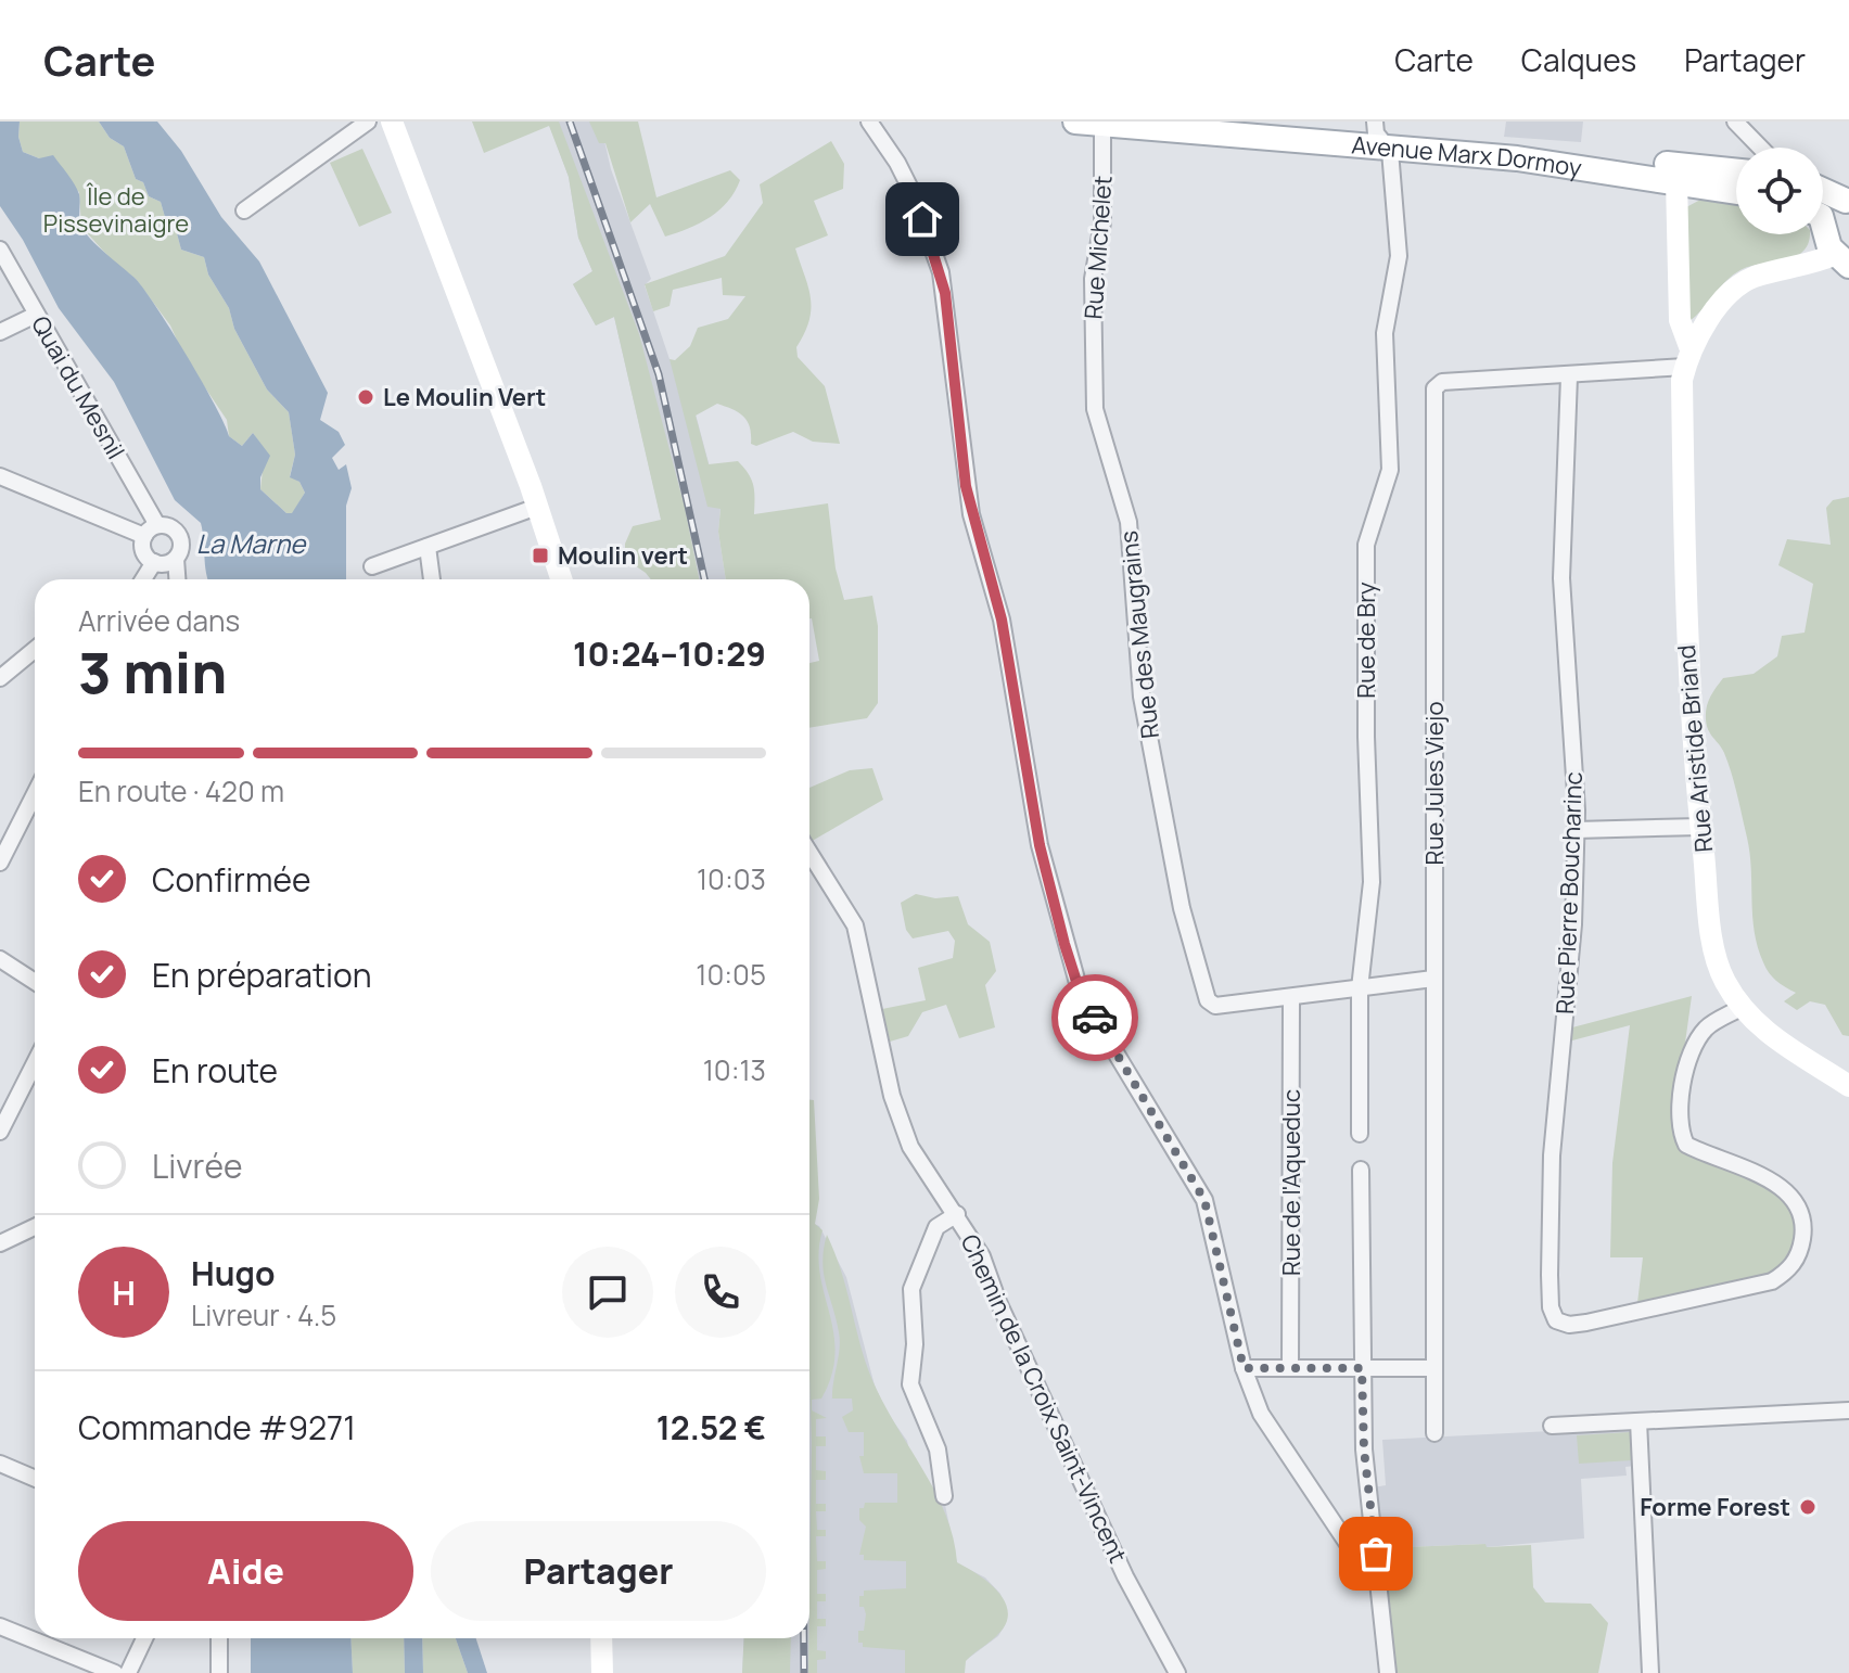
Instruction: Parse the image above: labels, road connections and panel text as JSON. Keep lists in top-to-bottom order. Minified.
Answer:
{"streets":{"main road":["Avenue Marx Dormoy"],"street":["Rue Michelet","Quai du Mesnil","Rue des Maugrains","Rue de Bry","Rue Aristide Briand","Rue Jules Viejo","Rue Pierre Boucharinc","Rue de l'Aqueduc","Chemin de la Croix Saint-Vincent"]},"crossings":[["Avenue Marx Dormoy","Rue Michelet"],["Avenue Marx Dormoy","Rue de Bry"],["Avenue Marx Dormoy","Rue Aristide Briand"],["Rue Michelet","Rue des Maugrains"],["Rue des Maugrains","Rue de l'Aqueduc"],["Rue Aristide Briand","Rue Jules Viejo"],["Rue Aristide Briand","Rue Pierre Boucharinc"],["Rue Jules Viejo","Rue Pierre Boucharinc"]],"water":["La Marne"],"parks":["Île de Pissevinaigre"],"places":{"other":["Le Moulin Vert","Forme Forest"],"transit":["Moulin vert"]},"page":{"header":"Carte","nav":["Carte","Calques","Partager"],"heading":["3 min","Arrivée dans","10:24–10:29"],"panel":["Hugo","Livreur · 4.5","Commande #9271","12.52 €"],"bar":"En route · 420 m","list":[["Confirmée","10:03"],["En préparation","10:05"],["En route","10:13"],"Livrée"],"round":"H","buttons":["Aide","Partager"]}}
